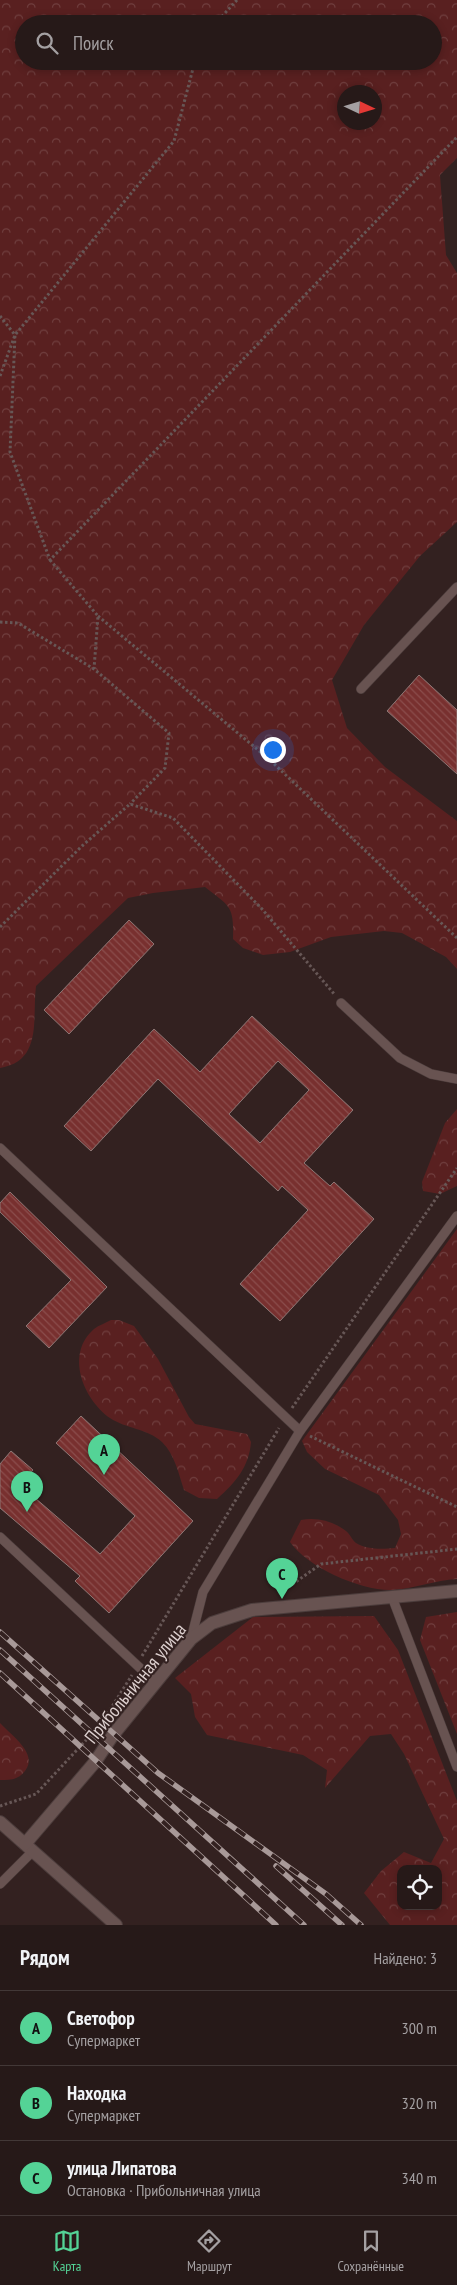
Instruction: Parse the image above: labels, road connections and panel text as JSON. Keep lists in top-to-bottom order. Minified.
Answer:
{"streets":{"street":["Прибольничная улица"]},"north":"right","page":{"search":"Поиск","pins":["A","B","C"],"heading":["Рядом","Найдено: 3"],"list":[{"mark":"A","name":"Светофор","note":"Супермаркет","value":"300 m"},{"mark":"B","name":"Находка","note":"Супермаркет","value":"320 m"},{"mark":"C","name":"улица Липатова","note":"Остановка · Прибольничная улица","value":"340 m"}],"nav":["Карта","Маршрут","Сохранённые"]}}
